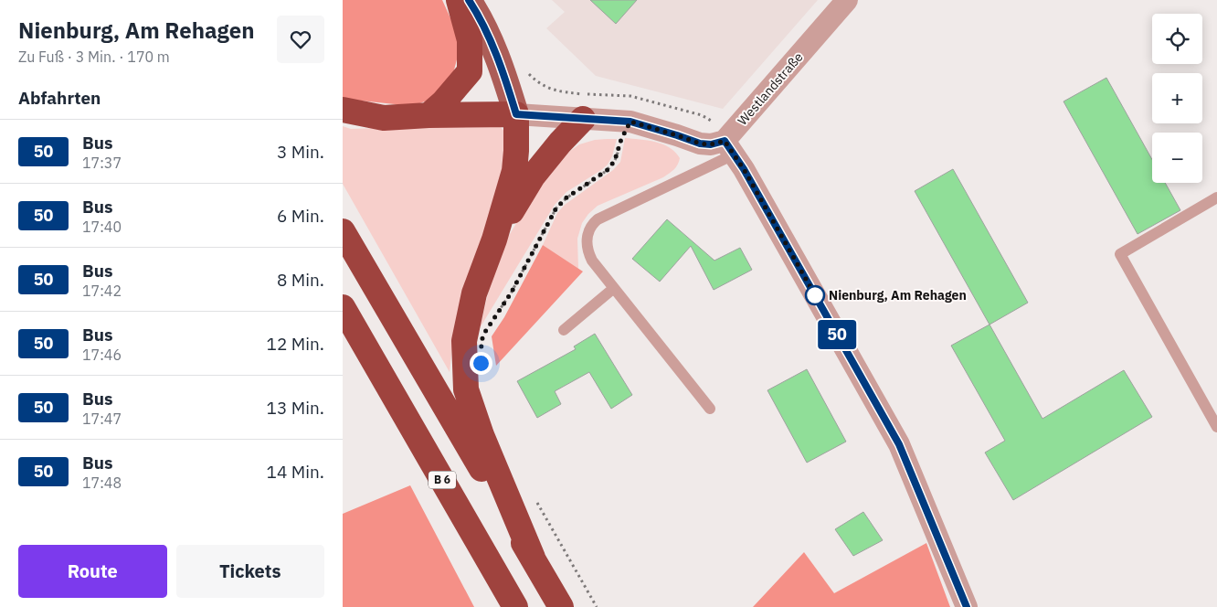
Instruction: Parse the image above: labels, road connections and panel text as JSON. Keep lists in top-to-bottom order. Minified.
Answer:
{"streets":{"highway":["B 6"],"street":["Westlandstraße"]},"places":["Nienburg, Am Rehagen"],"lines":["bus line 50"],"page":{"heading":[["Nienburg, Am Rehagen","Zu Fuß · 3 Min. · 170 m"],"Abfahrten"],"on_map":"50","map_buttons":["+","−"],"list":[{"mark":"50","name":"Bus","note":"17:37","value":"3 Min."},{"mark":"50","name":"Bus","note":"17:40","value":"6 Min."},{"mark":"50","name":"Bus","note":"17:42","value":"8 Min."},{"mark":"50","name":"Bus","note":"17:46","value":"12 Min."},{"mark":"50","name":"Bus","note":"17:47","value":"13 Min."},{"mark":"50","name":"Bus","note":"17:48","value":"14 Min."}],"buttons":["Route","Tickets"]}}
